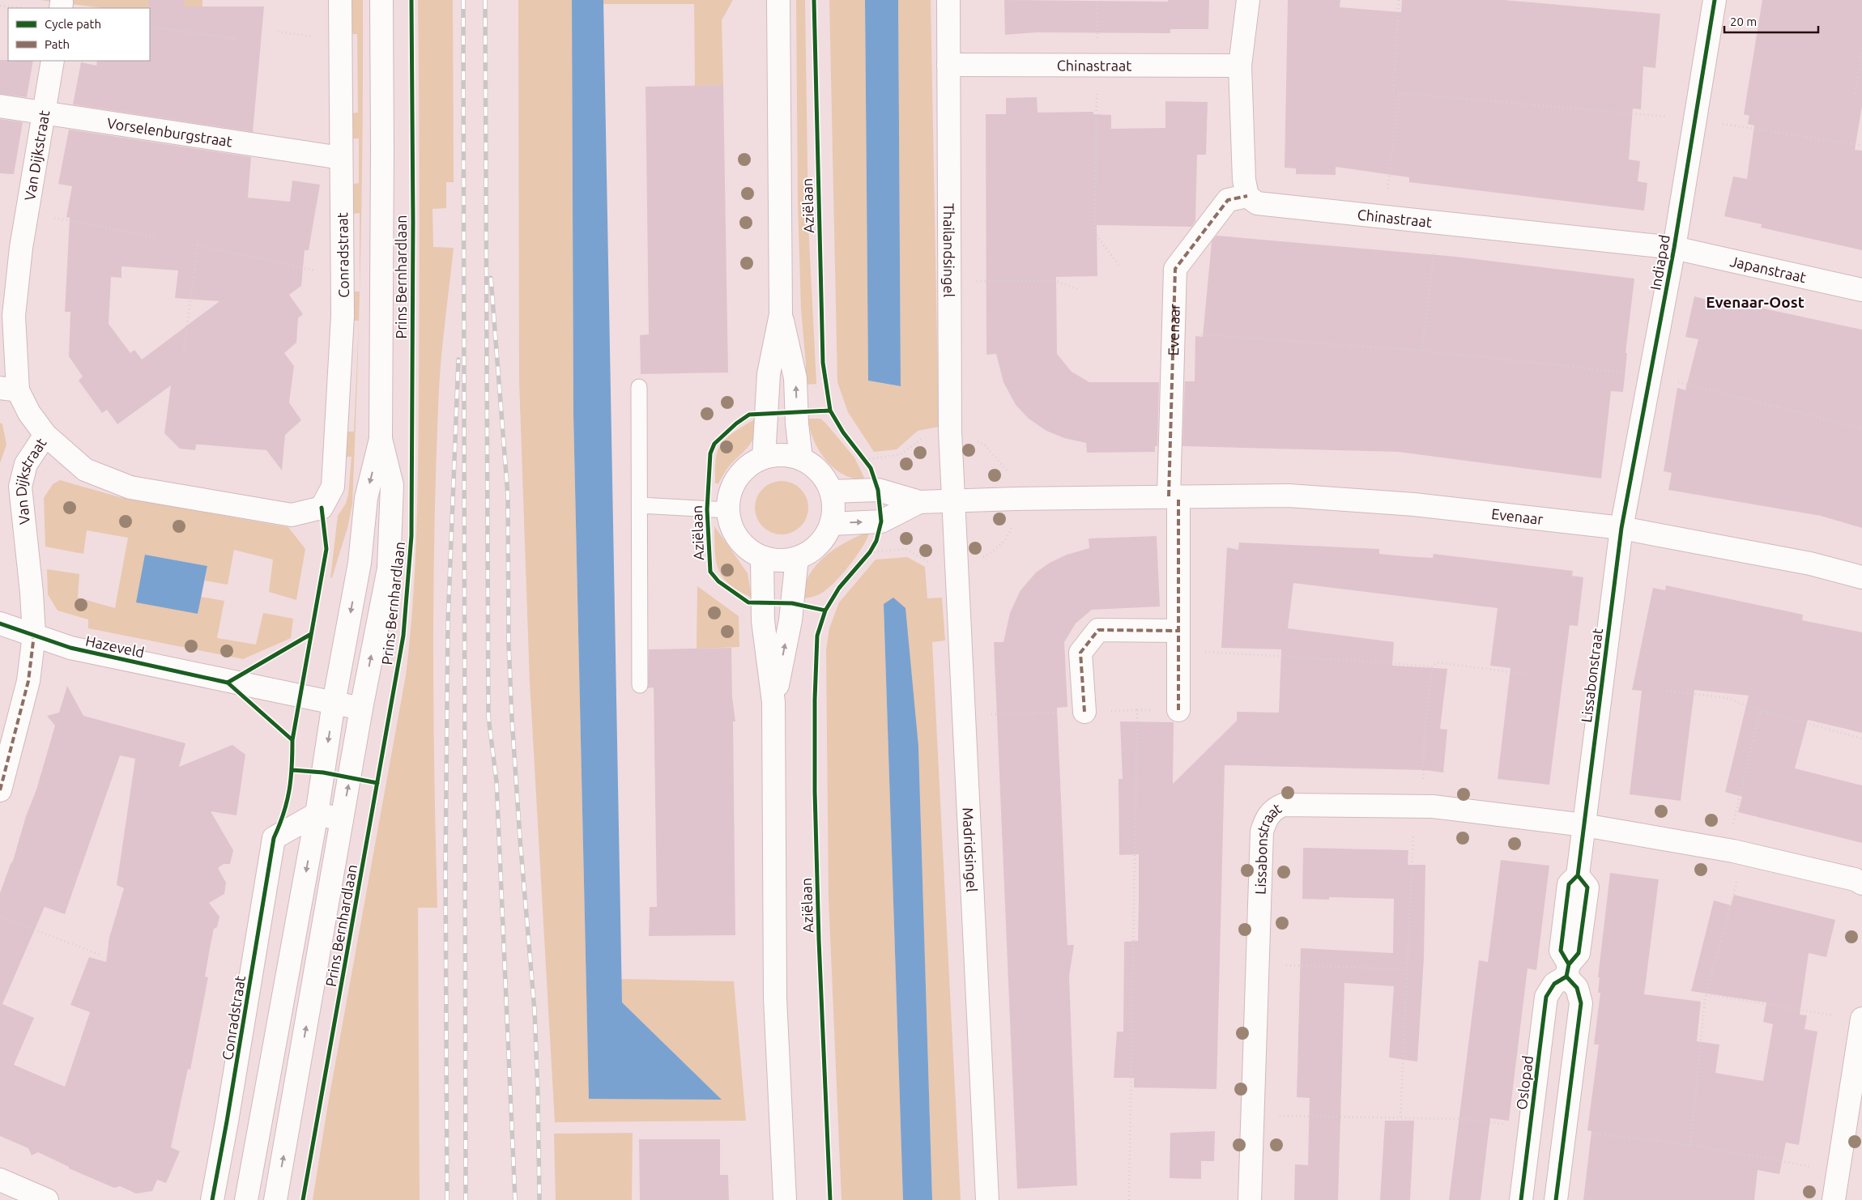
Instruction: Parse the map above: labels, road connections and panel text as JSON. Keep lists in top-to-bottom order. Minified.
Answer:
{"streets":{"street":["Chinastraat","Vorselenburgstraat","Van Dijkstraat","Aziëlaan","Thailandsingel","Conradstraat","Indiapad","Japanstraat","Prins Bernhardlaan","Evenaar","Hazeveld","Lissabonstraat","Madridsingel","Oslopad"]},"crossings":[["Chinastraat","Thailandsingel"],["Chinastraat","Indiapad"],["Chinastraat","Japanstraat"],["Chinastraat","Evenaar"],["Vorselenburgstraat","Van Dijkstraat"],["Vorselenburgstraat","Conradstraat"],["Van Dijkstraat","Conradstraat"],["Van Dijkstraat","Hazeveld"],["Aziëlaan","Evenaar"],["Thailandsingel","Evenaar"],["Thailandsingel","Madridsingel"],["Conradstraat","Prins Bernhardlaan"],["Indiapad","Japanstraat"],["Indiapad","Evenaar"],["Indiapad","Lissabonstraat"],["Prins Bernhardlaan","Hazeveld"],["Evenaar","Lissabonstraat"],["Evenaar","Madridsingel"]],"districts":["Evenaar-Oost"],"legend":["Cycle path","Path"],"scale_bar":"20 m"}
